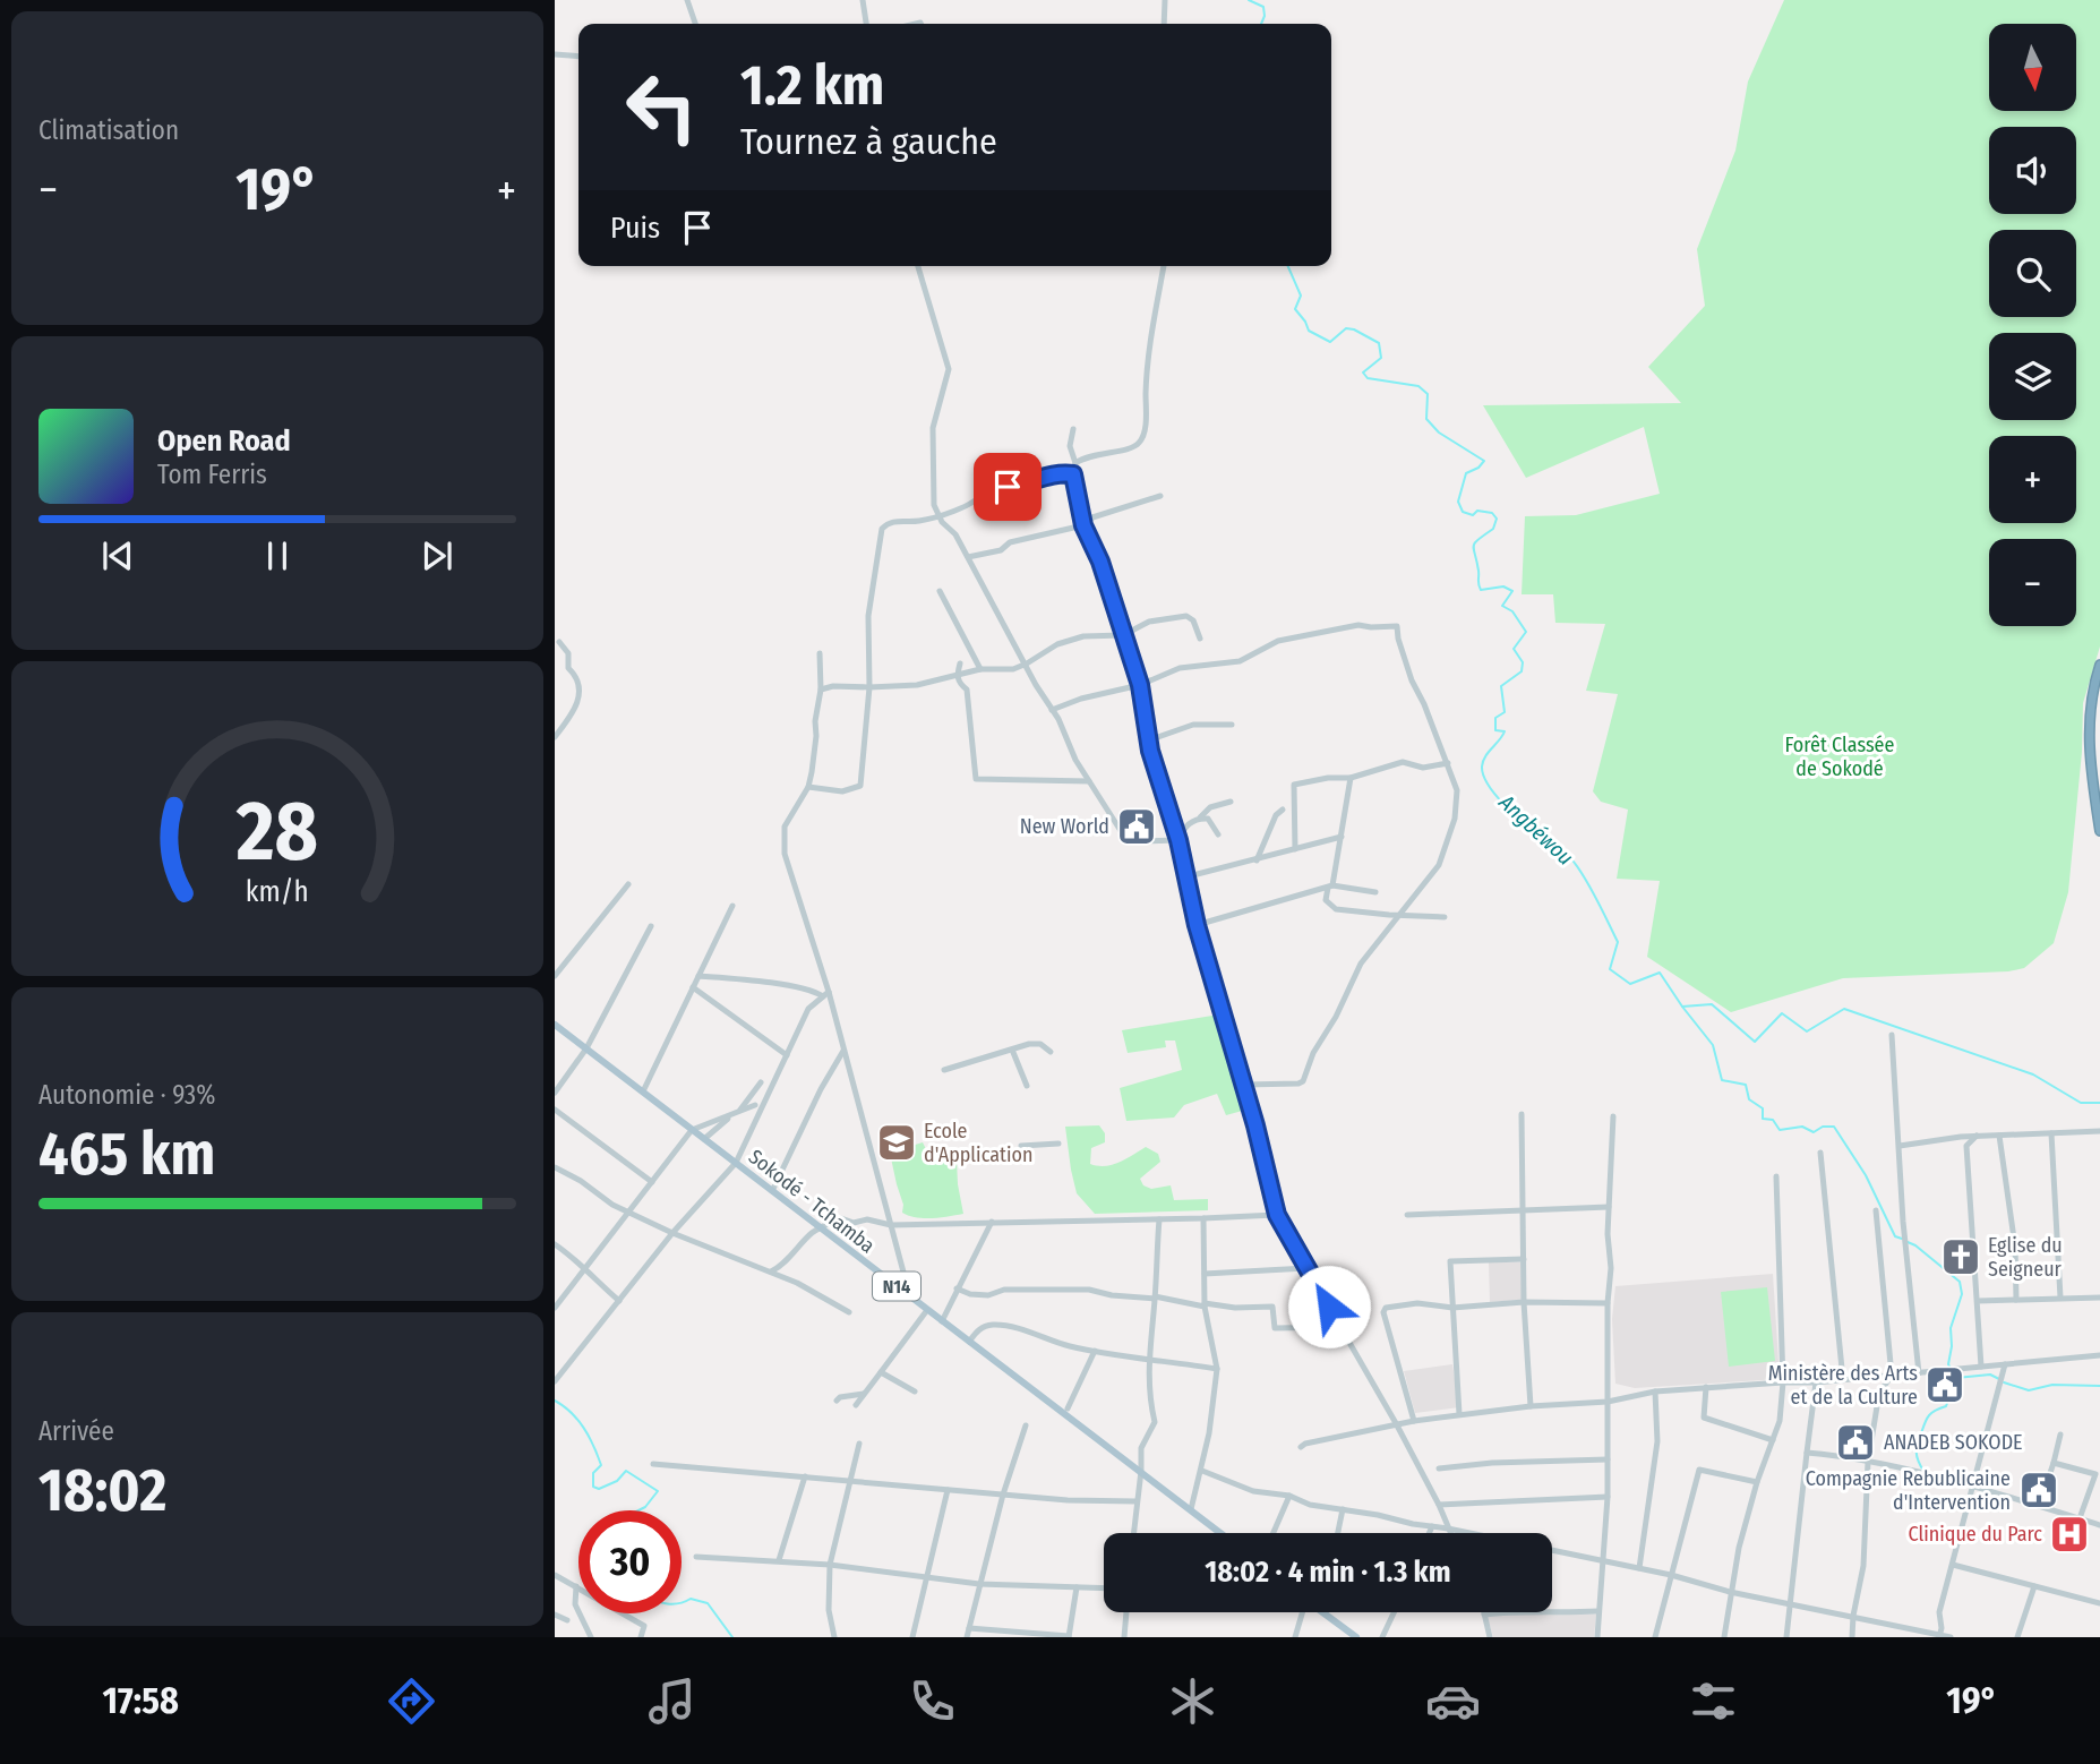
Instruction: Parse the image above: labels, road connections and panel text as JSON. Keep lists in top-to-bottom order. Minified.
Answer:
{"streets":{"main road":["Sokodé - Tchamba","N14"]},"water":["Angbéwou"],"parks":["Forêt Classée de Sokodé"],"places":{"public building":["New World","Ministère des Arts et de la Culture","ANADEB SOKODE","Compagnie Rebublicaine d'Intervention"],"school or university":["Ecole d'Application"],"church":["Eglise du Seigneur"],"hospital":["Clinique du Parc"]},"north":"bottom","page":{"tile":["Climatisation",["Autonomie · 93%","465 km"],["Arrivée","18:02"]],"map_buttons":["+","−"],"turn":["1.2 km","Tournez à gauche"],"heat":["−","19°","+"],"then":"Puis","song":["Open Road","Tom Ferris"],"limit":"30","trip":"18:02 · 4 min · 1.3 km","tabs":["17:58","19°"],"gauge":["28","km/h"]}}
